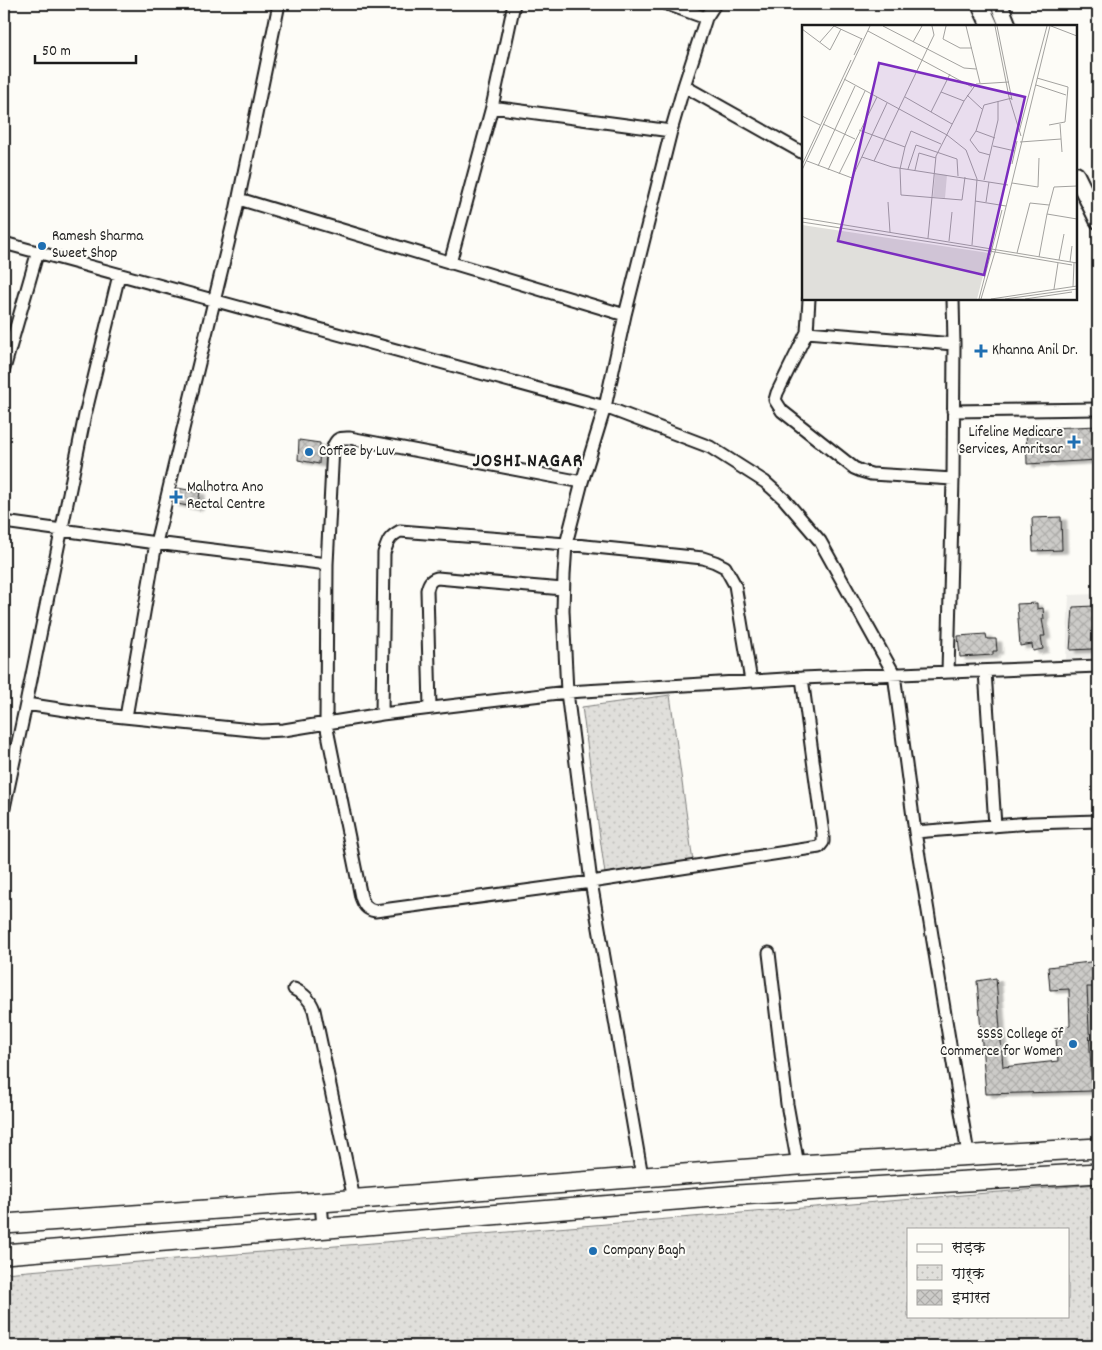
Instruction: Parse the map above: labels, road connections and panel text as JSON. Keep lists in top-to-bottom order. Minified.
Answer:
{"districts":["JOSHI NAGAR"],"places":{"other":["Ramesh Sharma Sweet Shop","Coffee by Luv","SSSS College of Commerce for Women","Company Bagh"],"health":["Khanna Anil Dr.","Lifeline Medicare Services, Amritsar","Malhotra Ano Rectal Centre"]},"legend":["सड़क","पार्क","इमारत"],"scale_bar":"50 m"}
